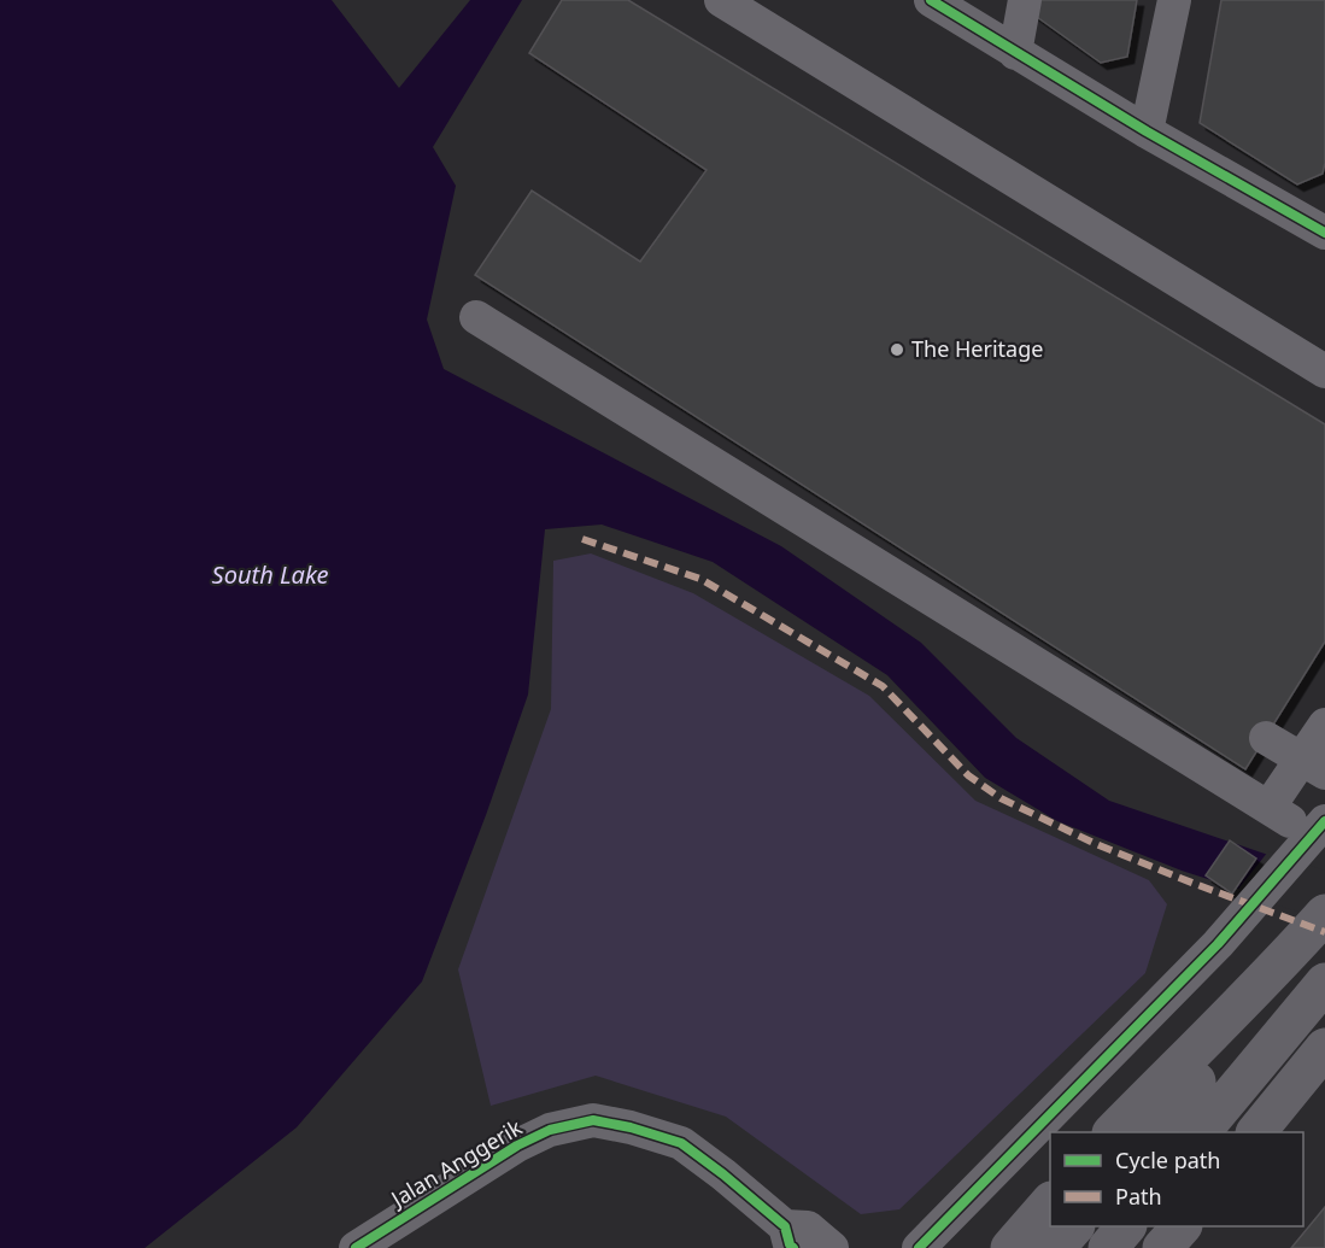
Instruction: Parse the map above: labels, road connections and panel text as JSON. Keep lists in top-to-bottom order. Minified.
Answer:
{"streets":{"street":["Jalan Anggerik"]},"water":["South Lake"],"places":["The Heritage"],"legend":["Cycle path","Path"]}
